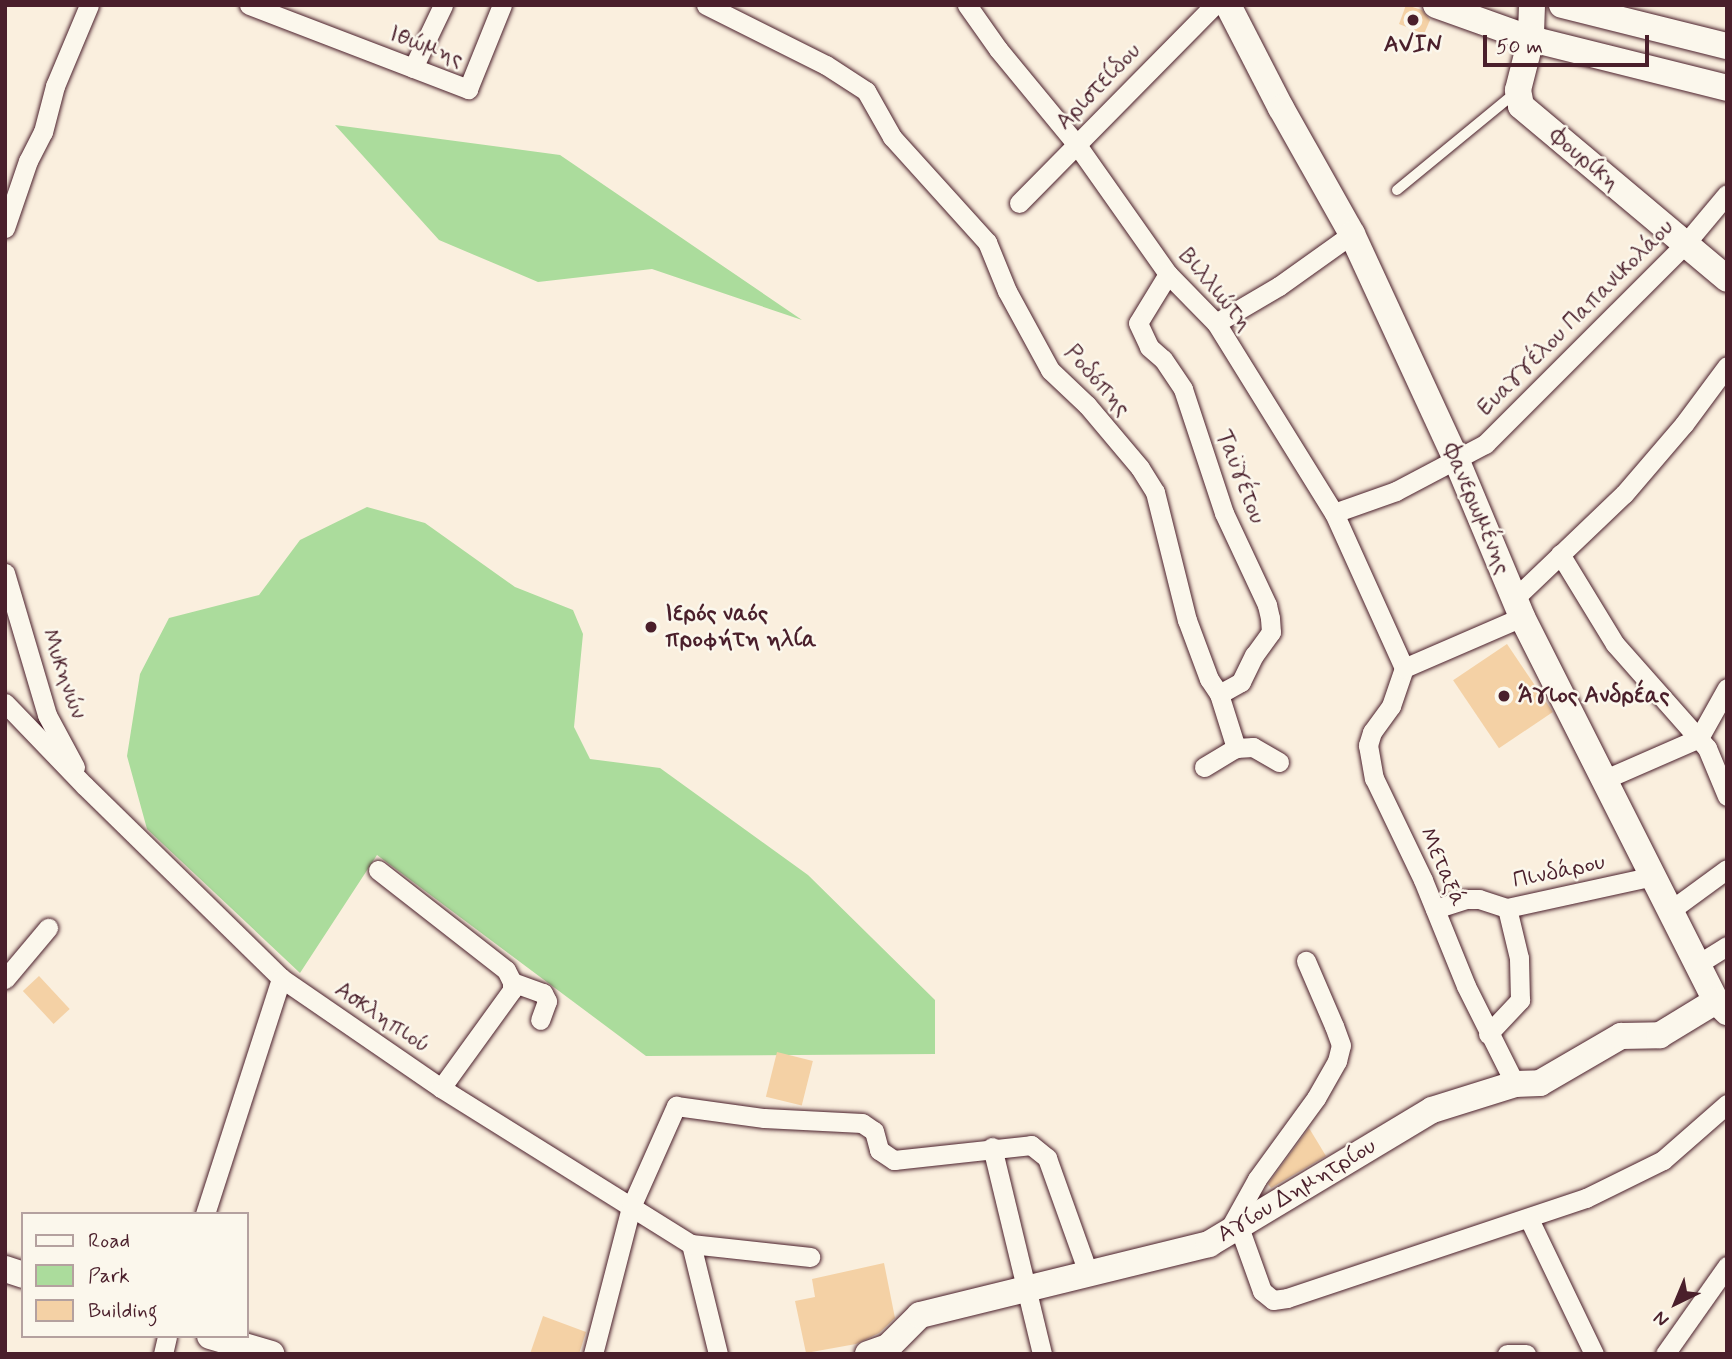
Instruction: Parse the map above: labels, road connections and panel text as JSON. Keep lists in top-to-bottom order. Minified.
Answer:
{"streets":{"main road":["Φουρίκη","Φανερωμένης","Αγίου Δημητρίου"],"street":["Ιθώμης","Αριστείδου","Βιλλιώτη","Ευαγγέλου Παπανικολάου","Ροδόπης","Ταϋγέτου","Μυκηνών","Μεταξά","Πινδάρου","Ασκληπιού"]},"crossings":[["Αριστείδου","Βιλλιώτη"],["Φουρίκη","Ευαγγέλου Παπανικολάου"],["Βιλλιώτη","Ευαγγέλου Παπανικολάου"],["Βιλλιώτη","Ταϋγέτου"],["Βιλλιώτη","Μεταξά"],["Ευαγγέλου Παπανικολάου","Φανερωμένης"],["Ροδόπης","Ταϋγέτου"],["Φανερωμένης","Πινδάρου"],["Φανερωμένης","Αγίου Δημητρίου"],["Μυκηνών","Ασκληπιού"],["Μεταξά","Πινδάρου"],["Μεταξά","Αγίου Δημητρίου"]],"places":["AVIN","Ιερός ναός προφήτη ηλία","Άγιος Ανδρέας"],"legend":["Road","Park","Building"],"scale_bar":"50 m","north":"bottom left"}
